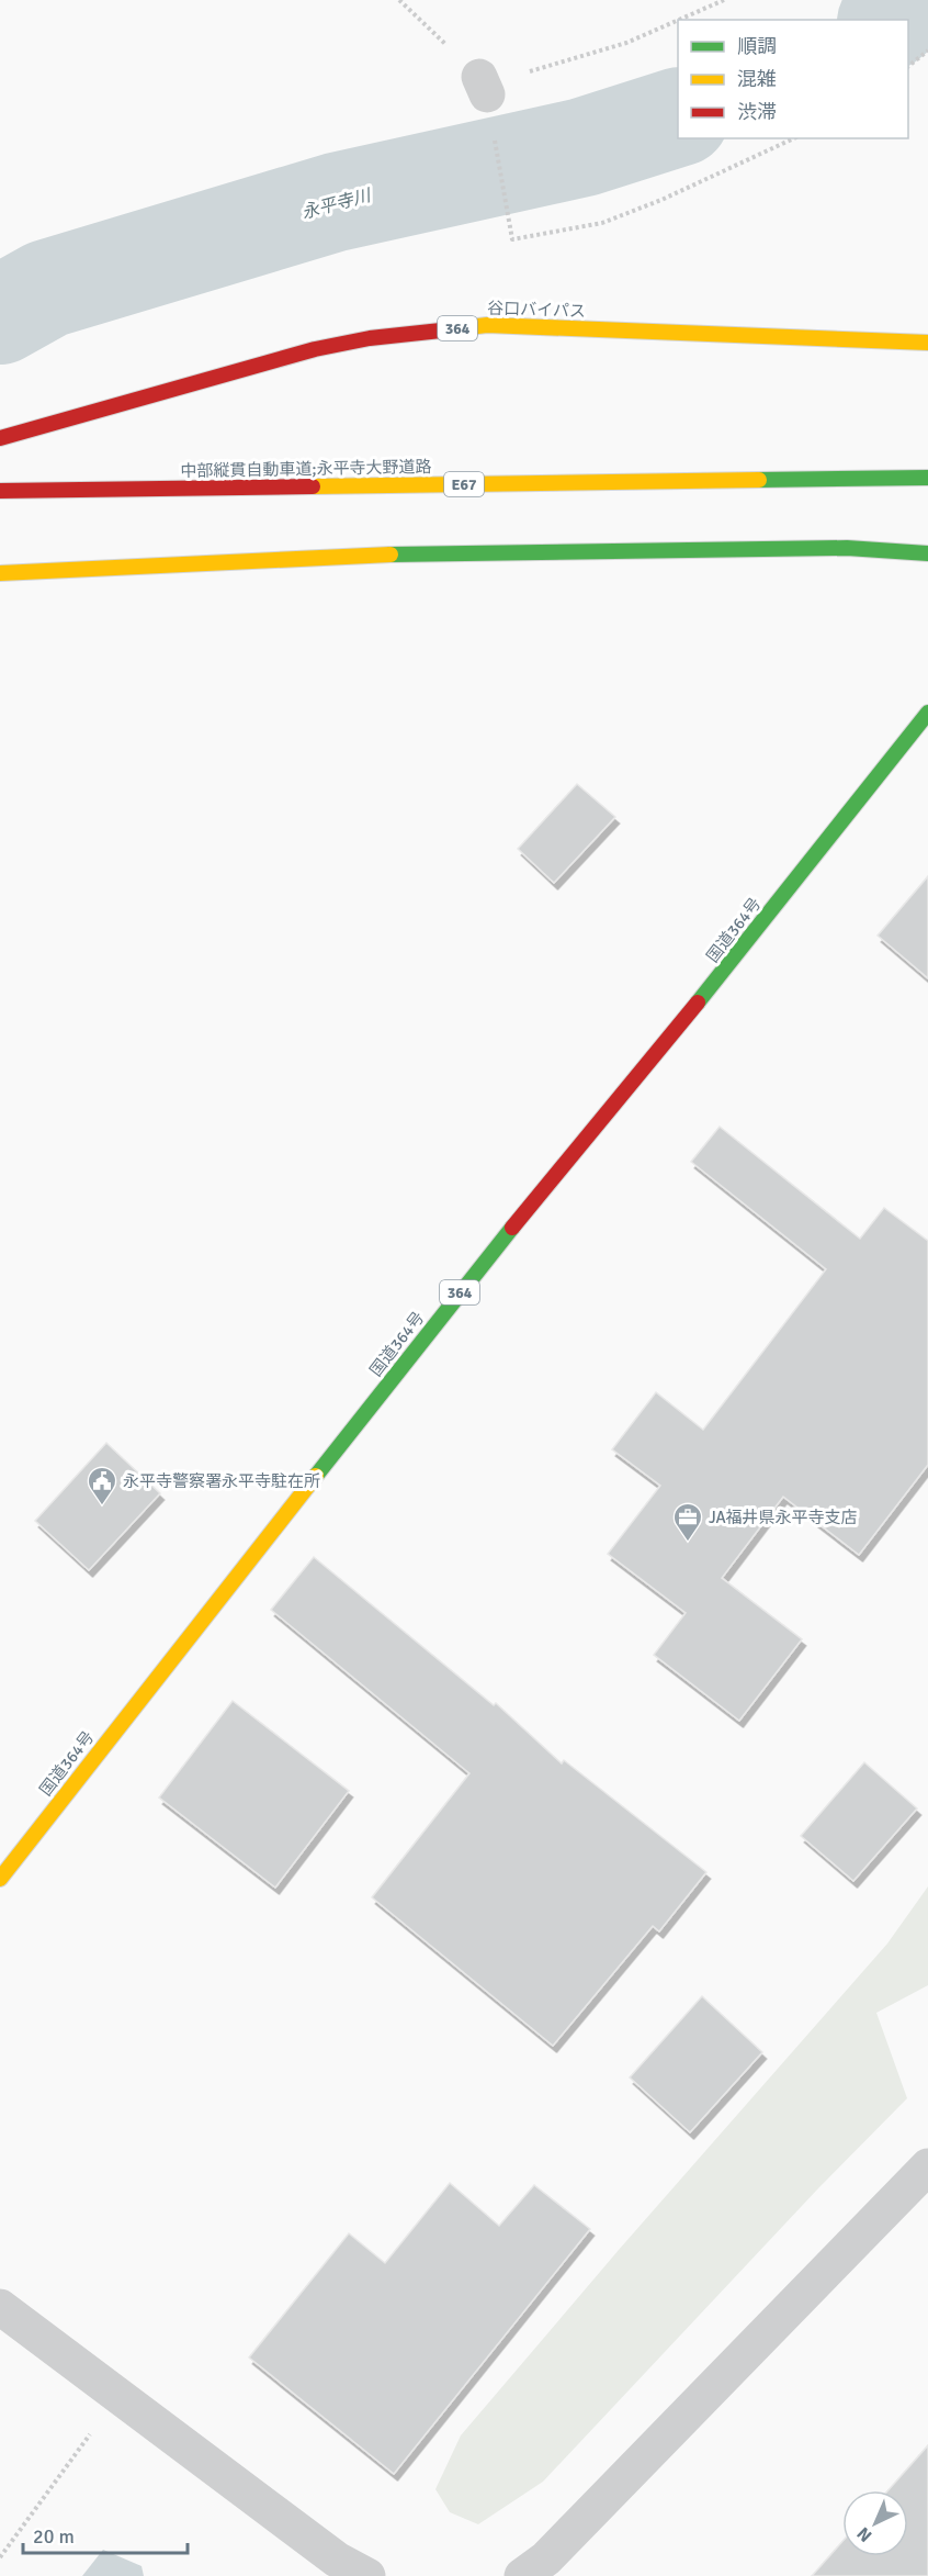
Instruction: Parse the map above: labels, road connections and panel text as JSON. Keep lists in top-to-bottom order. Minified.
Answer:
{"streets":{"highway":["谷口バイパス","364","中部縦貫自動車道;永平寺大野道路","E67","国道364号"]},"water":["永平寺川"],"places":{"public building":["永平寺警察署永平寺駐在所"],"office":["JA福井県永平寺支店"]},"legend":["順調","混雑","渋滞"],"scale_bar":"20 m","north":"bottom left"}
